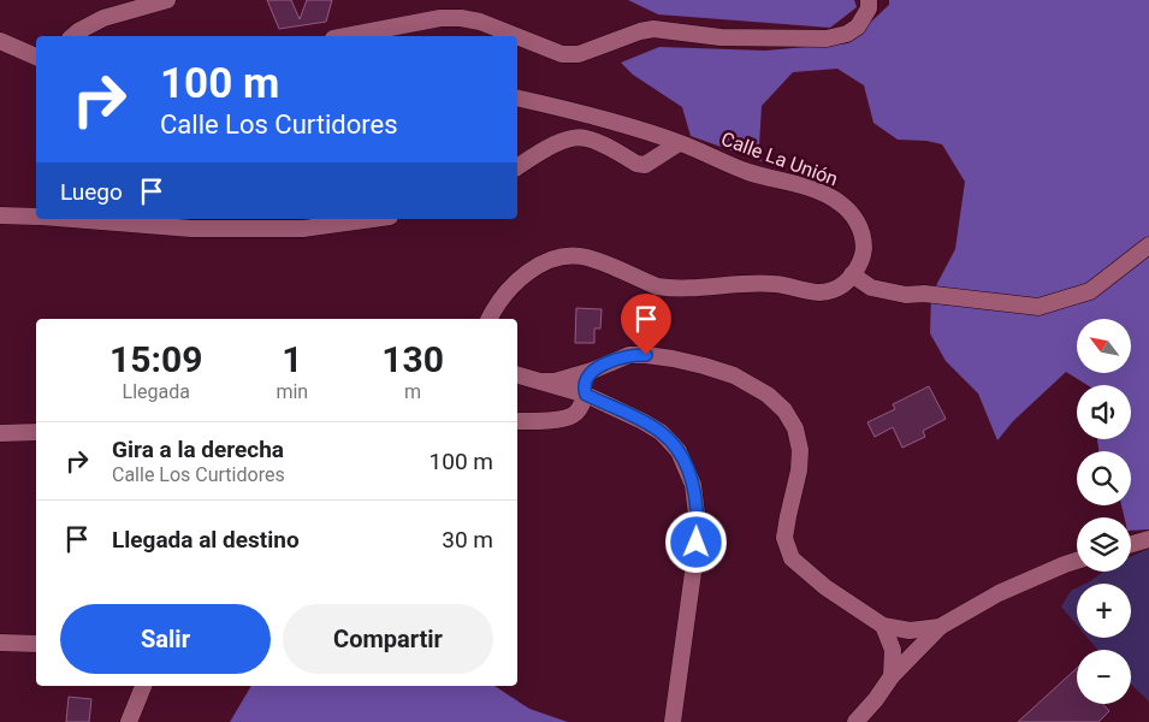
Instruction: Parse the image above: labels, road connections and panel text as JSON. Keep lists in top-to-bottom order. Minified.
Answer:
{"streets":{"street":["Calle La Unión"]},"north":"top left","page":{"turn":["100 m","Calle Los Curtidores"],"then":"Luego","map_buttons":["+","−"],"eta":["15:09","Llegada","1","min","130","m"],"list":[{"name":"Gira a la derecha","note":"Calle Los Curtidores","value":"100 m"},{"name":"Llegada al destino","value":"30 m"}],"buttons":["Salir","Compartir"]}}
